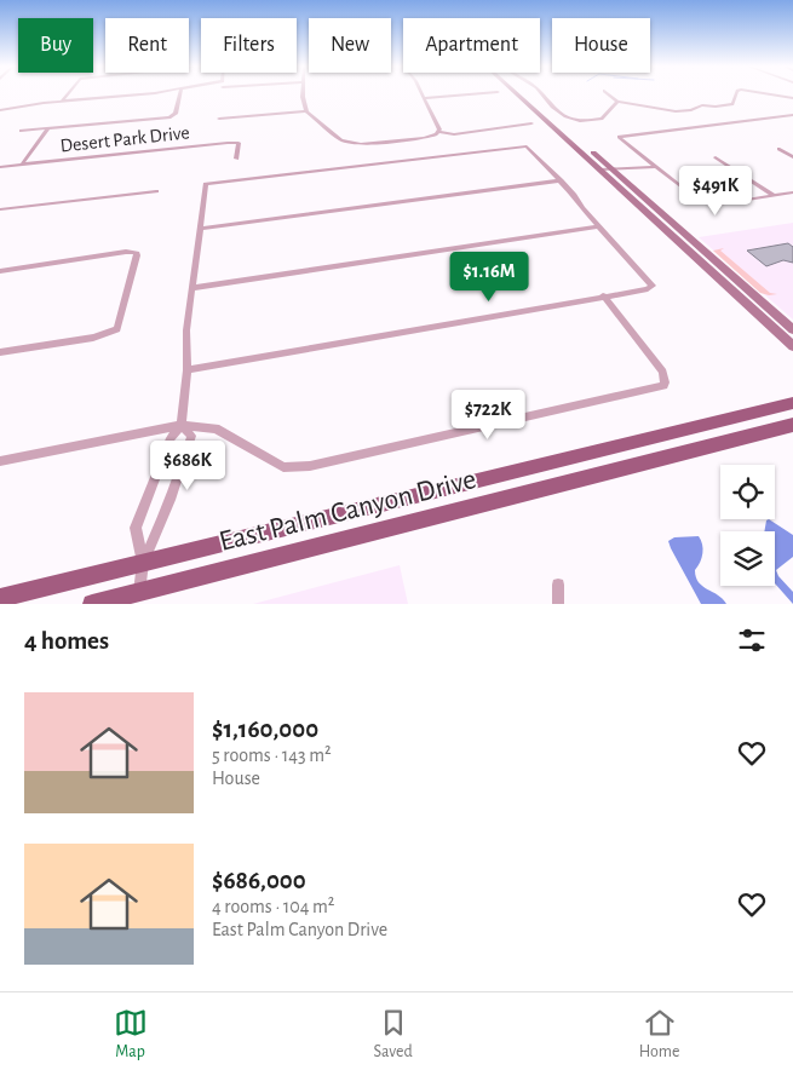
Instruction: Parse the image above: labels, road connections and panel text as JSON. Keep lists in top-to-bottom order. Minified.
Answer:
{"streets":{"main road":["East Palm Canyon Drive"],"street":["Desert Park Drive"]},"page":{"chip":["Buy","Rent","Filters","New","Apartment","House"],"price":["$491K","$1.16M","$722K","$686K"],"heading":"4 homes","list":[{"name":"$1,160,000","note":"5 rooms · 143 m² · House"},{"name":"$686,000","note":"4 rooms · 104 m² · East Palm Canyon Drive"}],"tabs":["Map","Saved","Home"]}}
